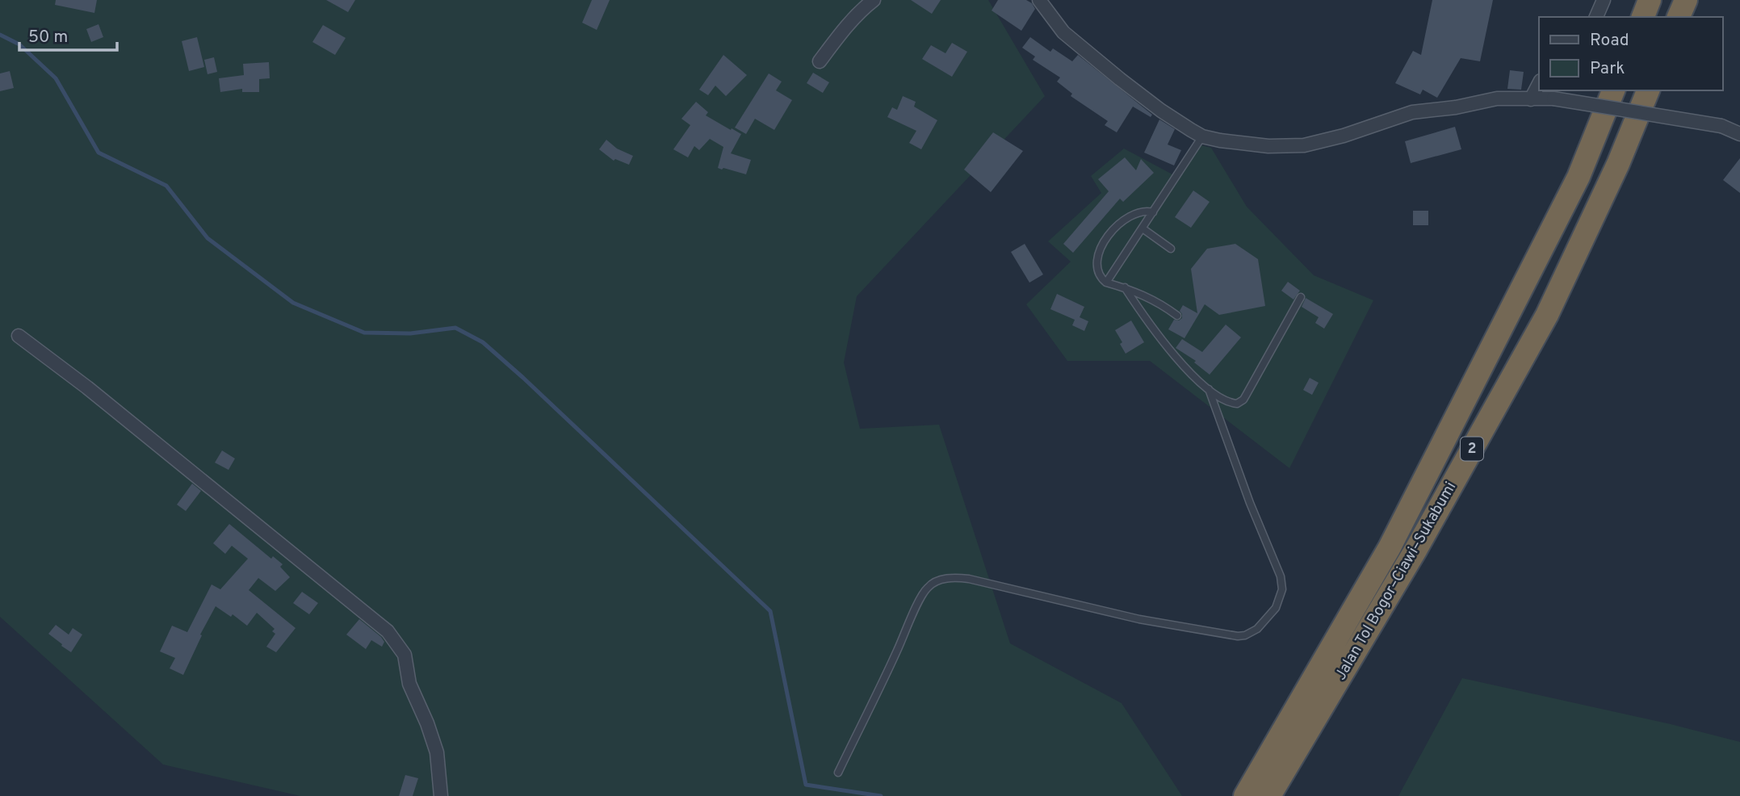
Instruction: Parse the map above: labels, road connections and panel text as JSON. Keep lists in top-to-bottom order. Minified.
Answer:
{"streets":{"highway":["2","Jalan Tol Bogor–Ciawi–Sukabumi"]},"legend":["Road","Park"],"scale_bar":"50 m"}
